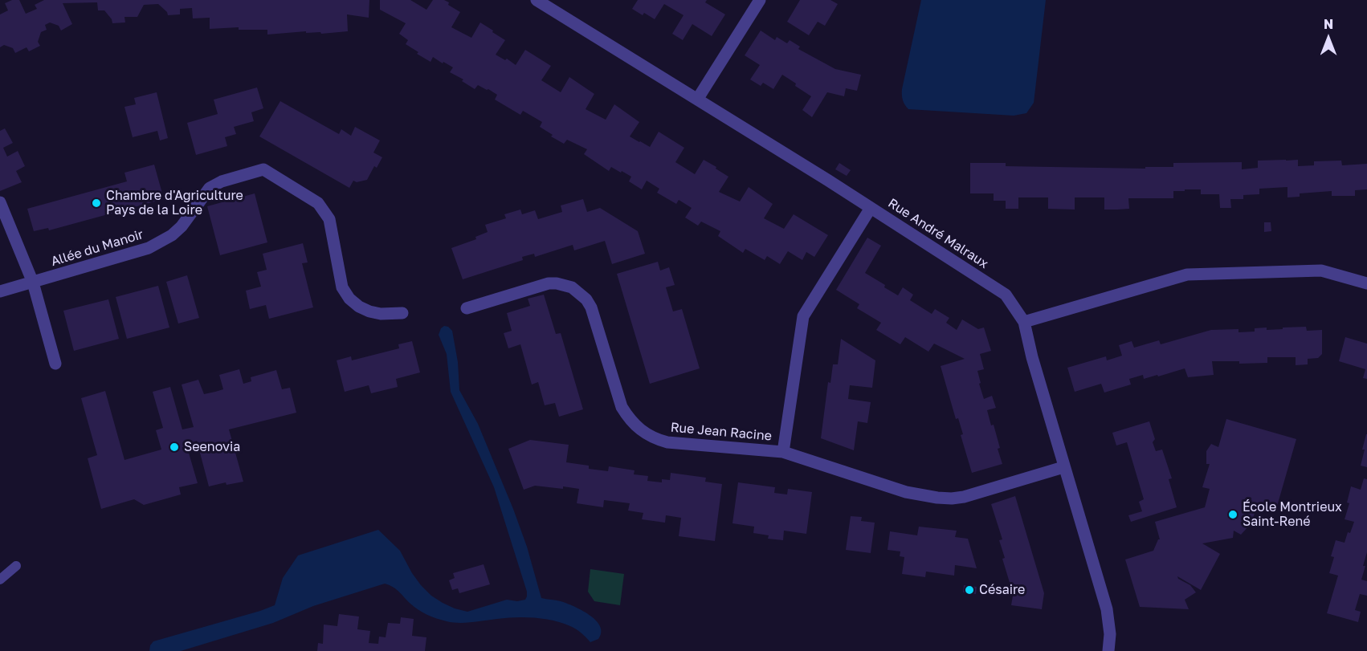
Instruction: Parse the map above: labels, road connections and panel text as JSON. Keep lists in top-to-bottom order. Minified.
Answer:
{"streets":{"street":["Rue André Malraux","Allée du Manoir","Rue Jean Racine"]},"crossings":[["Rue André Malraux","Rue Jean Racine"]],"places":["Chambre d'Agriculture Pays de la Loire","Seenovia","École Montrieux Saint-René","Césaire"],"north":"top"}
